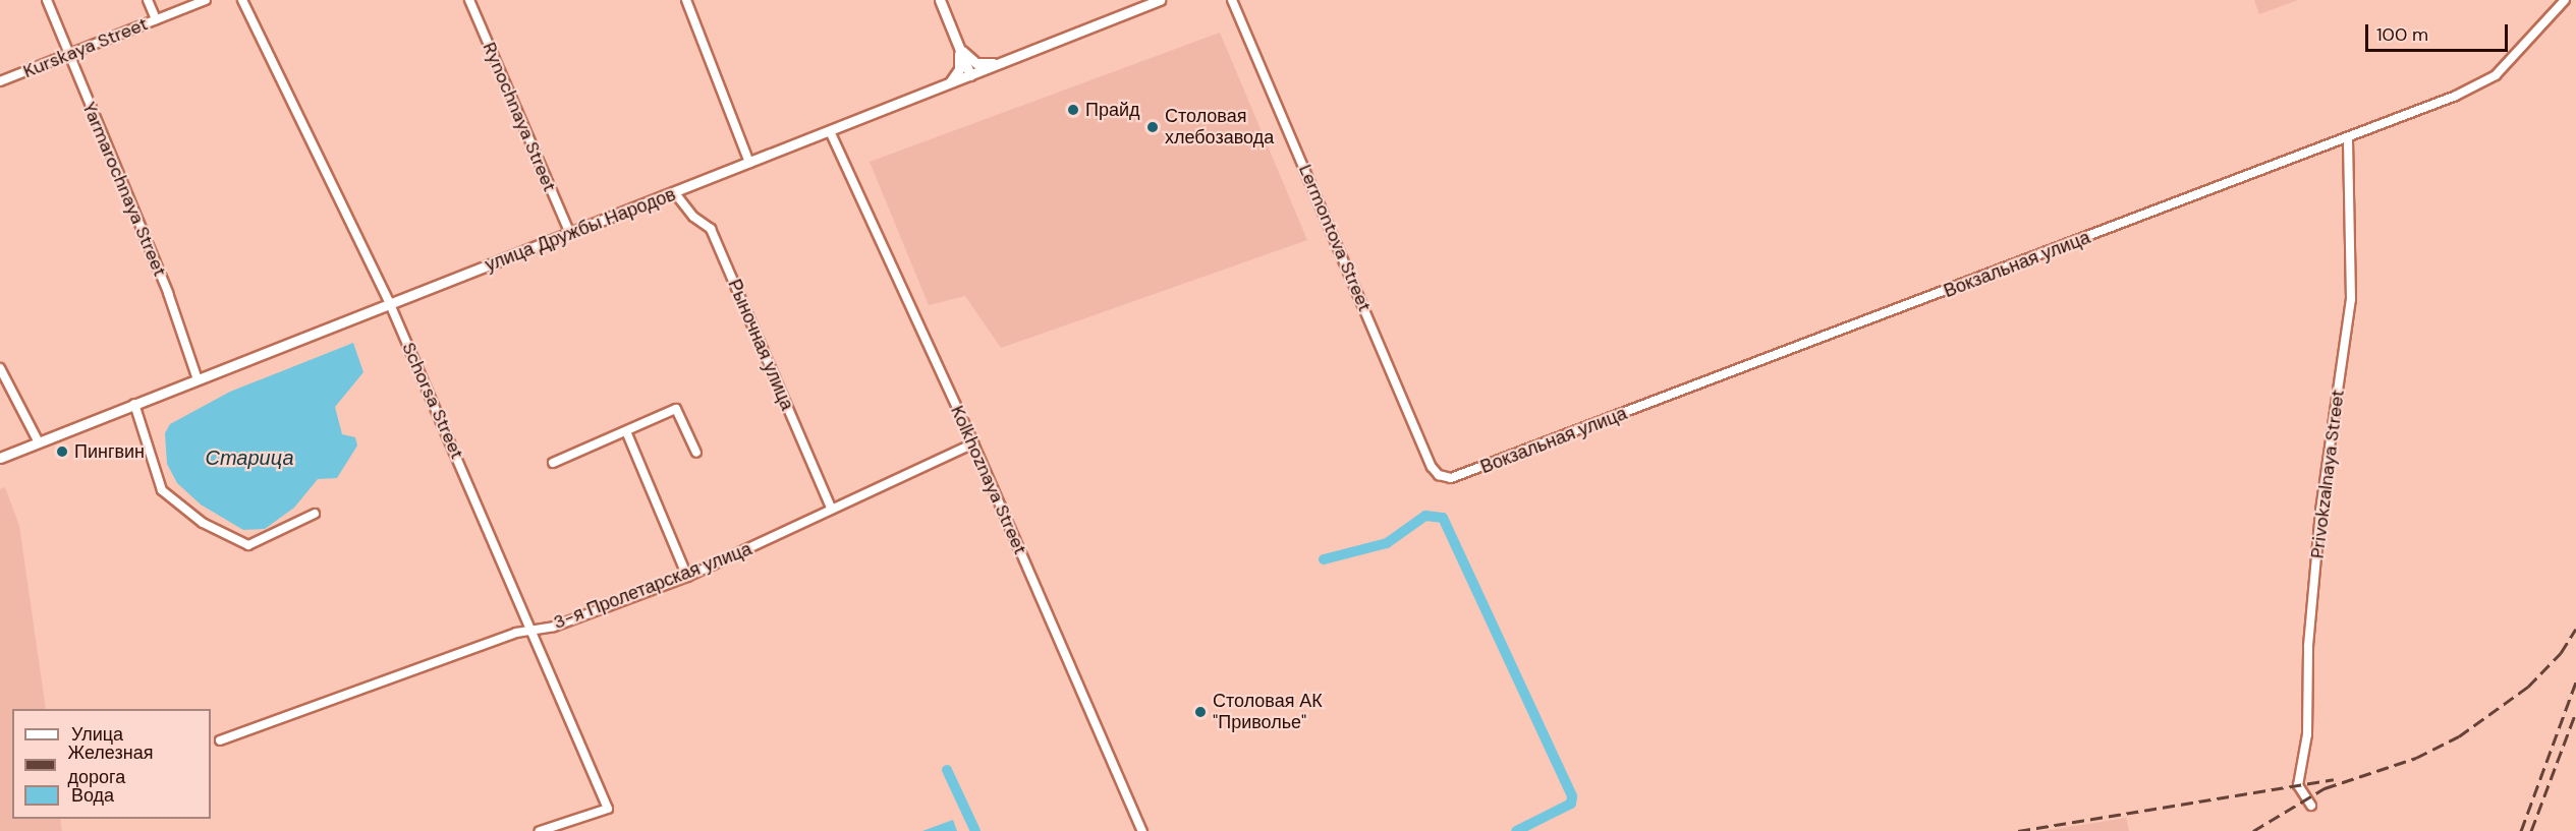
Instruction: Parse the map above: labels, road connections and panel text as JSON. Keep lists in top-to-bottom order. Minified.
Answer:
{"streets":{"street":["Kurskaya Street","Rynochnaya Street","Yarmarochnaya Street","улица Дружбы Народов","Lermontova Street","Вокзальная улица","Рыночная улица","Schorsa Street","Privokzalnaya Street","Kolkhoznaya Street","3-я Пролетарская улица"]},"crossings":[["Kurskaya Street","Yarmarochnaya Street"],["Rynochnaya Street","улица Дружбы Народов"],["Yarmarochnaya Street","улица Дружбы Народов"],["улица Дружбы Народов","Рыночная улица"],["улица Дружбы Народов","Schorsa Street"],["улица Дружбы Народов","Kolkhoznaya Street"],["Lermontova Street","Вокзальная улица"],["Вокзальная улица","Privokzalnaya Street"],["Рыночная улица","3-я Пролетарская улица"],["Schorsa Street","3-я Пролетарская улица"],["Kolkhoznaya Street","3-я Пролетарская улица"]],"water":["Старица"],"places":["Прайд","Столовая хлебозавода","Пингвин","Столовая АК \"Приволье\""],"legend":["Улица","Железная дорога","Вода"],"scale_bar":"100 m"}
